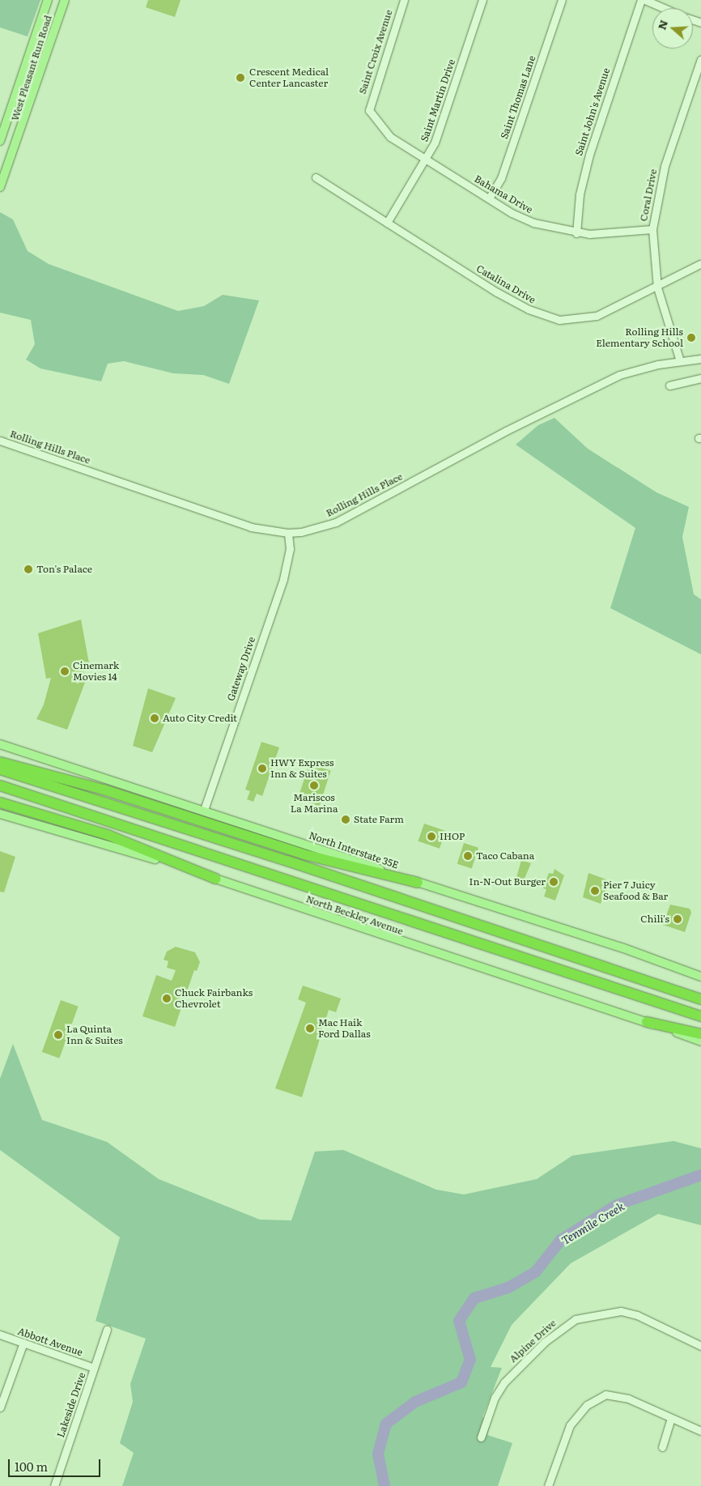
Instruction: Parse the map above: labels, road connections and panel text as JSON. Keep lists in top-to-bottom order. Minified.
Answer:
{"streets":{"main road":["West Pleasant Run Road","North Interstate 35E","North Beckley Avenue"],"street":["Saint Croix Avenue","Saint Thomas Lane","Saint Martin Drive","Saint John's Avenue","Bahama Drive","Coral Drive","Catalina Drive","Rolling Hills Place","Gateway Drive","Alpine Drive","Abbott Avenue","Lakeside Drive"]},"crossings":[["Saint Croix Avenue","Bahama Drive"],["Saint Thomas Lane","Bahama Drive"],["Saint Martin Drive","Bahama Drive"],["Saint Martin Drive","Catalina Drive"],["Saint John's Avenue","Bahama Drive"],["Bahama Drive","Coral Drive"],["Coral Drive","Catalina Drive"],["Coral Drive","Rolling Hills Place"],["Rolling Hills Place","Gateway Drive"],["Gateway Drive","North Interstate 35E"],["Abbott Avenue","Lakeside Drive"]],"water":["Tenmile Creek"],"places":["Crescent Medical Center Lancaster","Rolling Hills Elementary School","Ton's Palace","Cinemark Movies 14","Auto City Credit","HWY Express Inn & Suites","Mariscos La Marina","State Farm","IHOP","Taco Cabana","In-N-Out Burger","Pier 7 Juicy Seafood & Bar","Chili's","Chuck Fairbanks Chevrolet","Mac Haik Ford Dallas","La Quinta Inn & Suites"],"scale_bar":"100 m","north":"left"}
